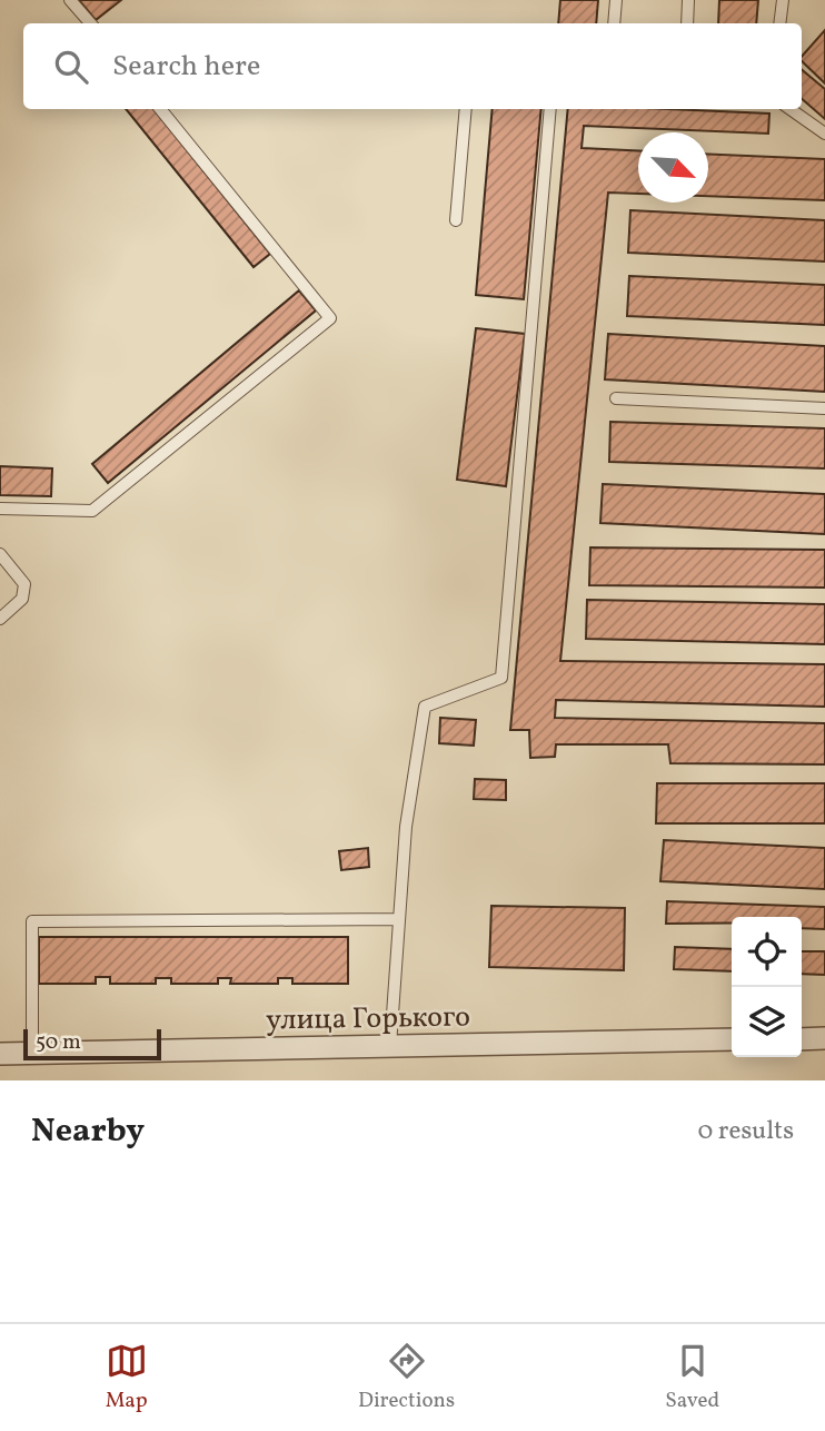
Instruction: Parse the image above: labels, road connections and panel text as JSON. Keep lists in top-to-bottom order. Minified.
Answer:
{"streets":{"street":["улица Горького"]},"scale_bar":"50 m","north":"bottom right","page":{"search":"Search here","scale":"50 m","heading":["Nearby","0 results"],"nav":["Map","Directions","Saved"]}}
